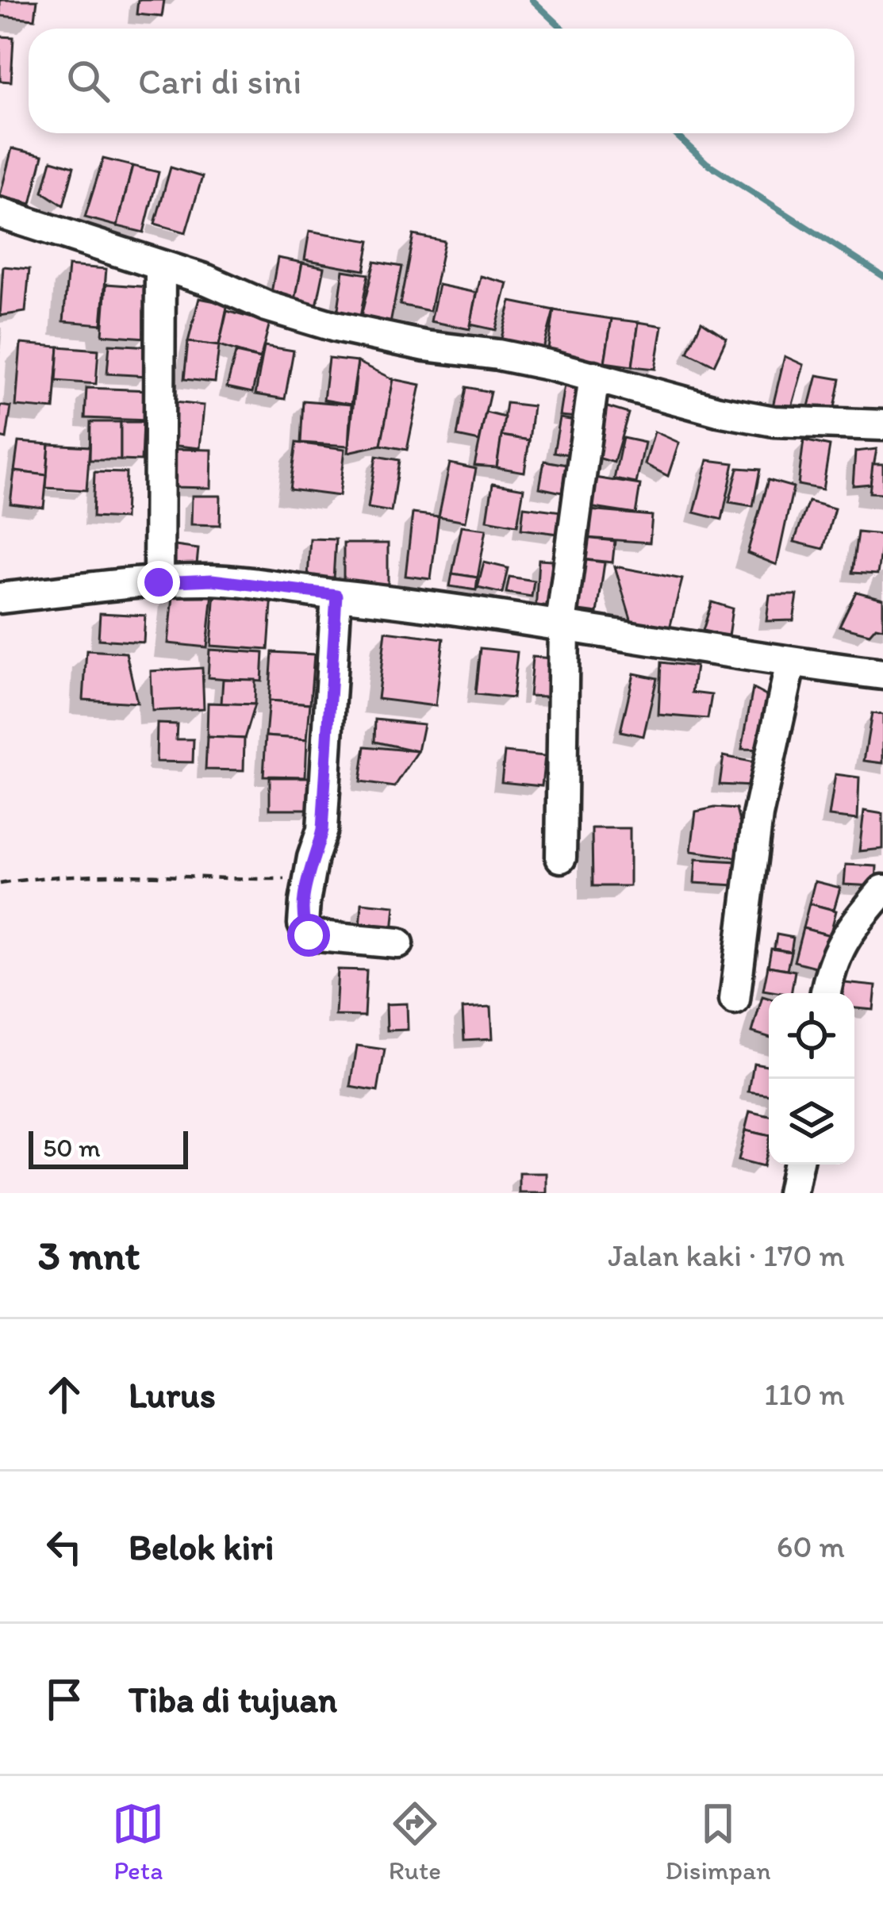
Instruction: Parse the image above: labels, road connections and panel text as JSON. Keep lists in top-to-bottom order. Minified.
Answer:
{"scale_bar":"50 m","page":{"search":"Cari di sini","scale":"50 m","heading":["3 mnt","Jalan kaki · 170 m"],"list":[["Lurus","110 m"],["Belok kiri","60 m"],"Tiba di tujuan"],"nav":["Peta","Rute","Disimpan"]}}
